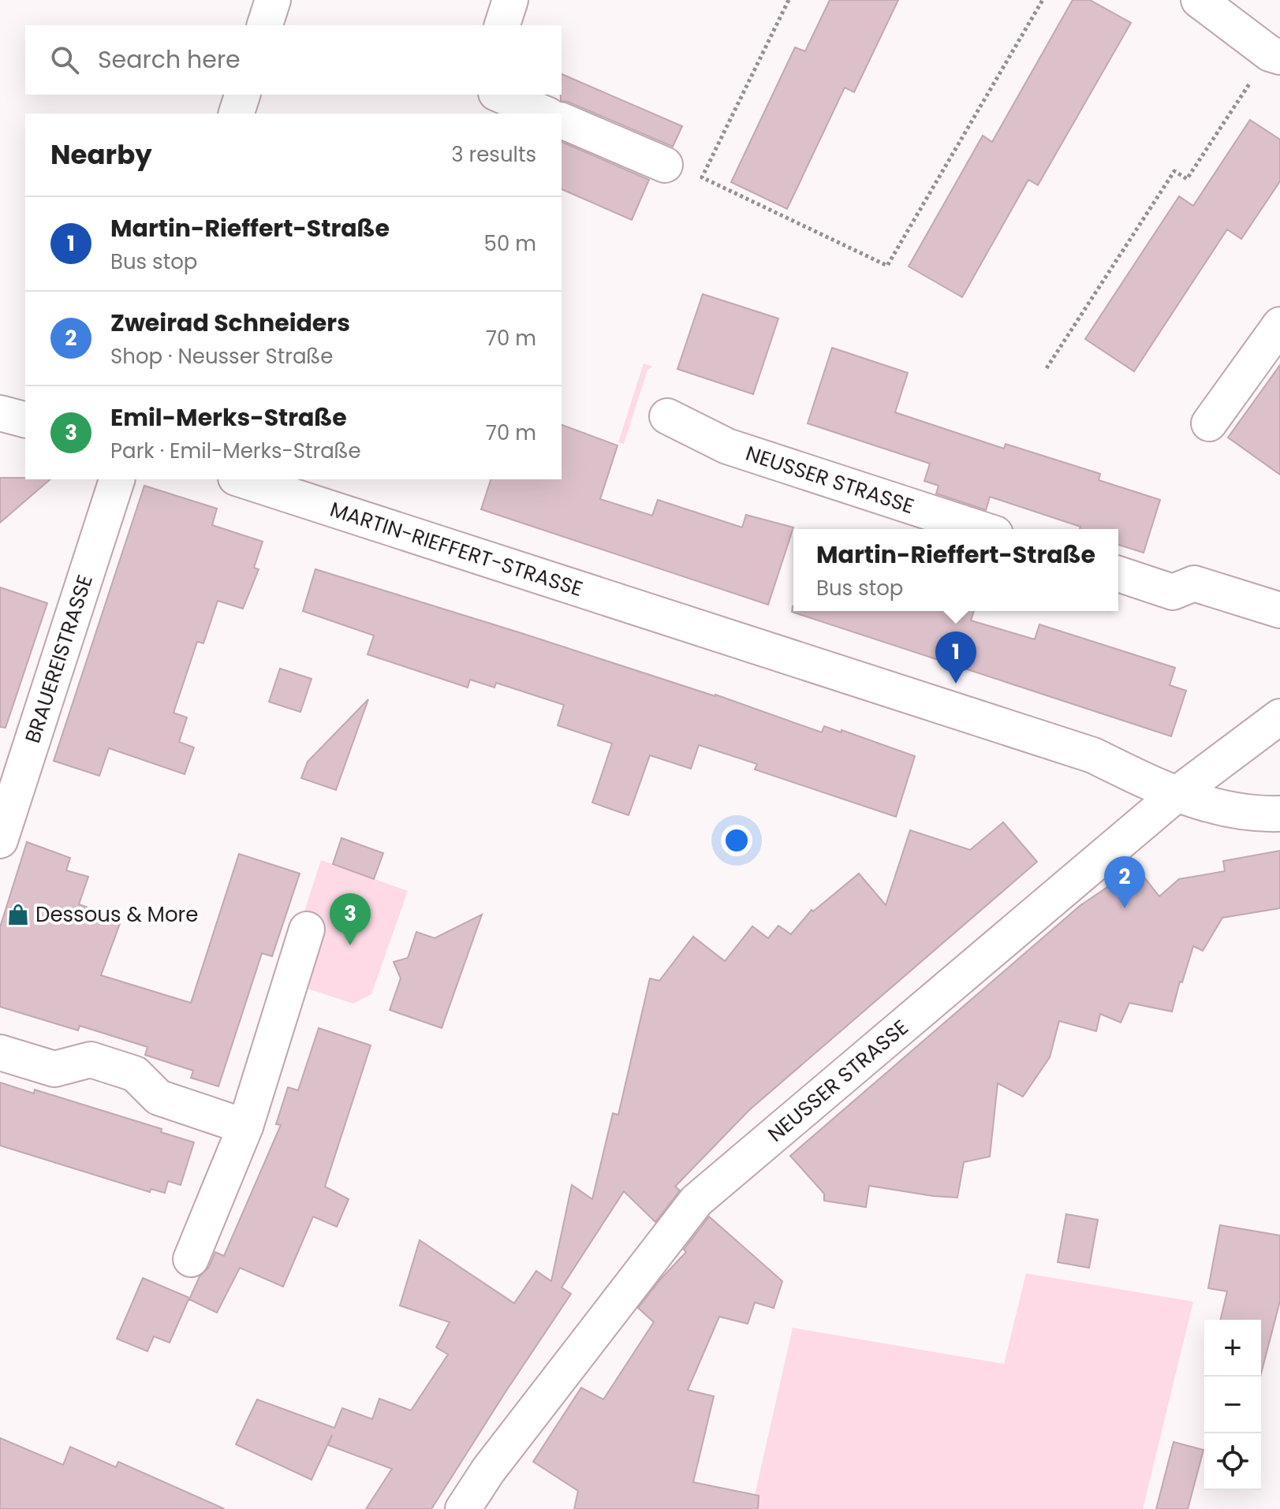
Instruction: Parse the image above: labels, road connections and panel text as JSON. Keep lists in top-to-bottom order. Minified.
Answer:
{"streets":{"street":["NEUSSER STRASSE","MARTIN-RIEFFERT-STRASSE","BRAUEREISTRASSE"]},"crossings":[["NEUSSER STRASSE","MARTIN-RIEFFERT-STRASSE"]],"places":{"shop":["Dessous & More"]},"page":{"search":"Search here","heading":["Nearby","3 results"],"list":[{"mark":"1","name":"Martin-Rieffert-Straße","note":"Bus stop","value":"50 m"},{"mark":"2","name":"Zweirad Schneiders","note":"Shop · Neusser Straße","value":"70 m"},{"mark":"3","name":"Emil-Merks-Straße","note":"Park · Emil-Merks-Straße","value":"70 m"}],"popup":["Martin-Rieffert-Straße","Bus stop"],"pins":["1","2","3"],"map_buttons":["+","−"]}}
